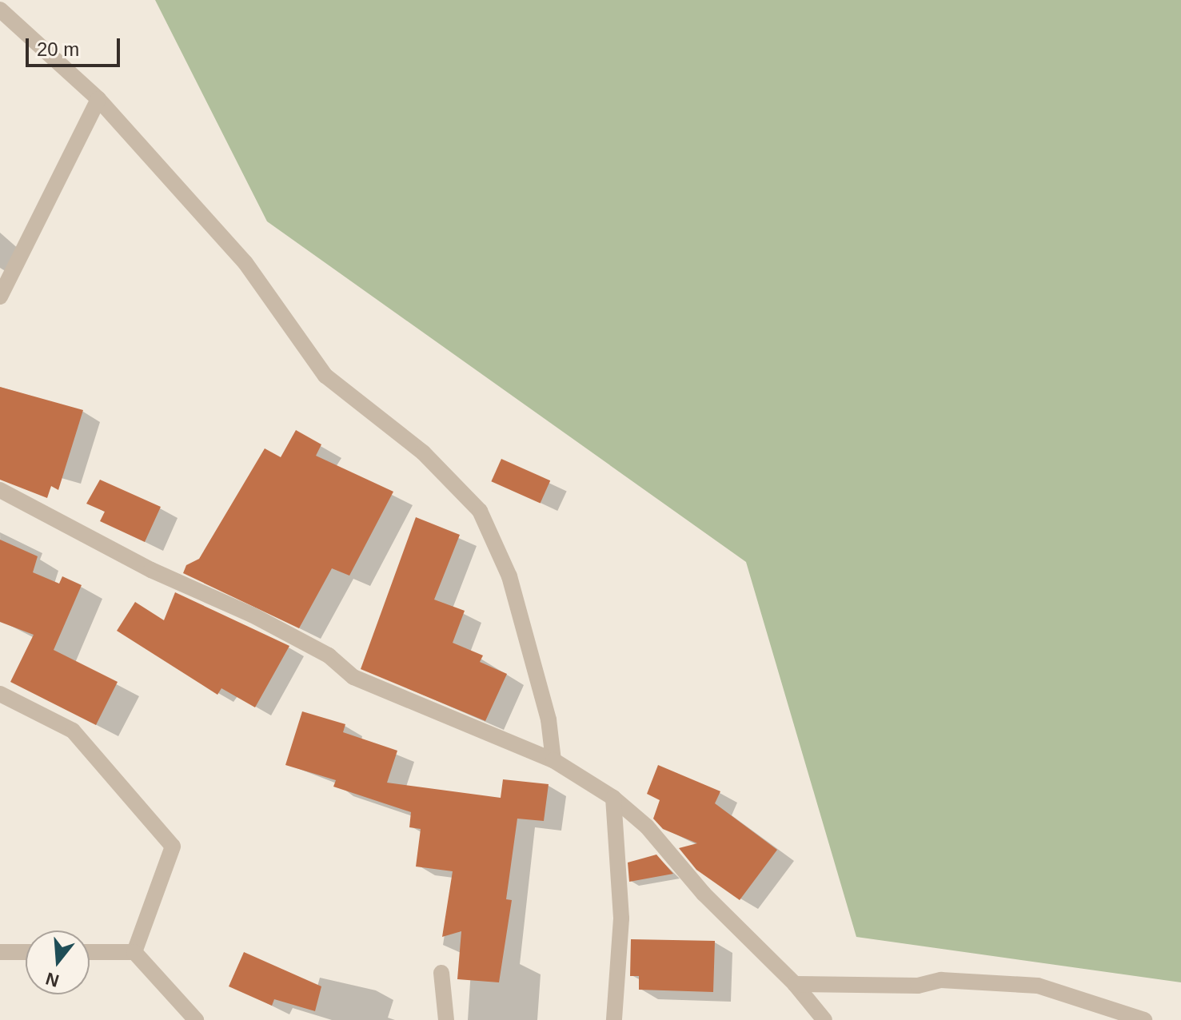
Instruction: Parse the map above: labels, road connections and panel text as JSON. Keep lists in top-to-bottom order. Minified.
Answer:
{"scale_bar":"20 m","north":"bottom"}
